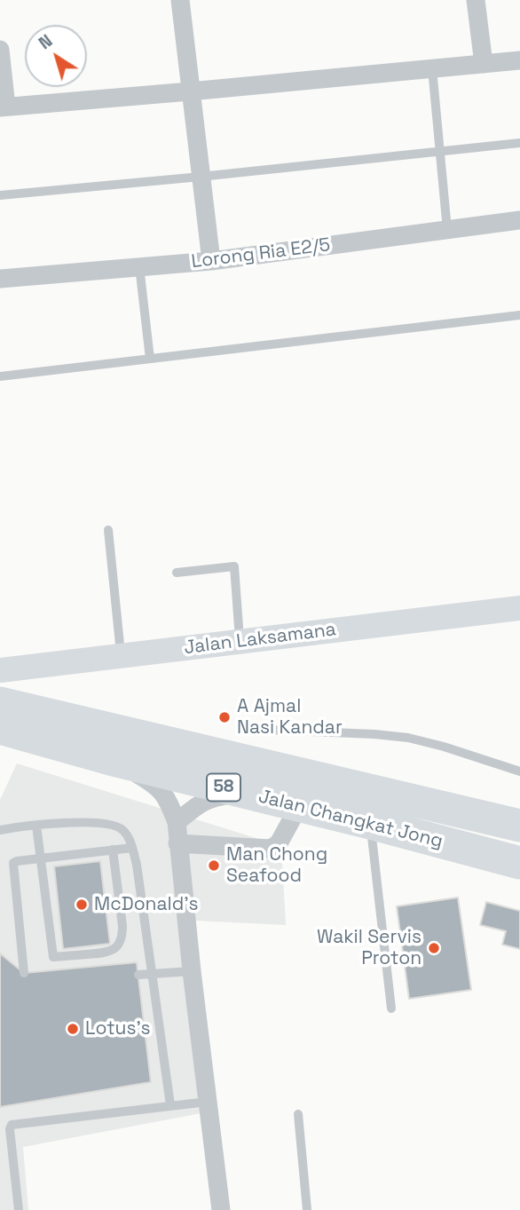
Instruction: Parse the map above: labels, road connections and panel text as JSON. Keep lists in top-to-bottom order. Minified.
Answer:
{"streets":{"highway":["58","Jalan Changkat Jong"],"street":["Lorong Ria E2/5","Jalan Laksamana"]},"places":["A Ajmal Nasi Kandar","Man Chong Seafood","McDonald's","Wakil Servis Proton","Lotus's"],"north":"top left"}
